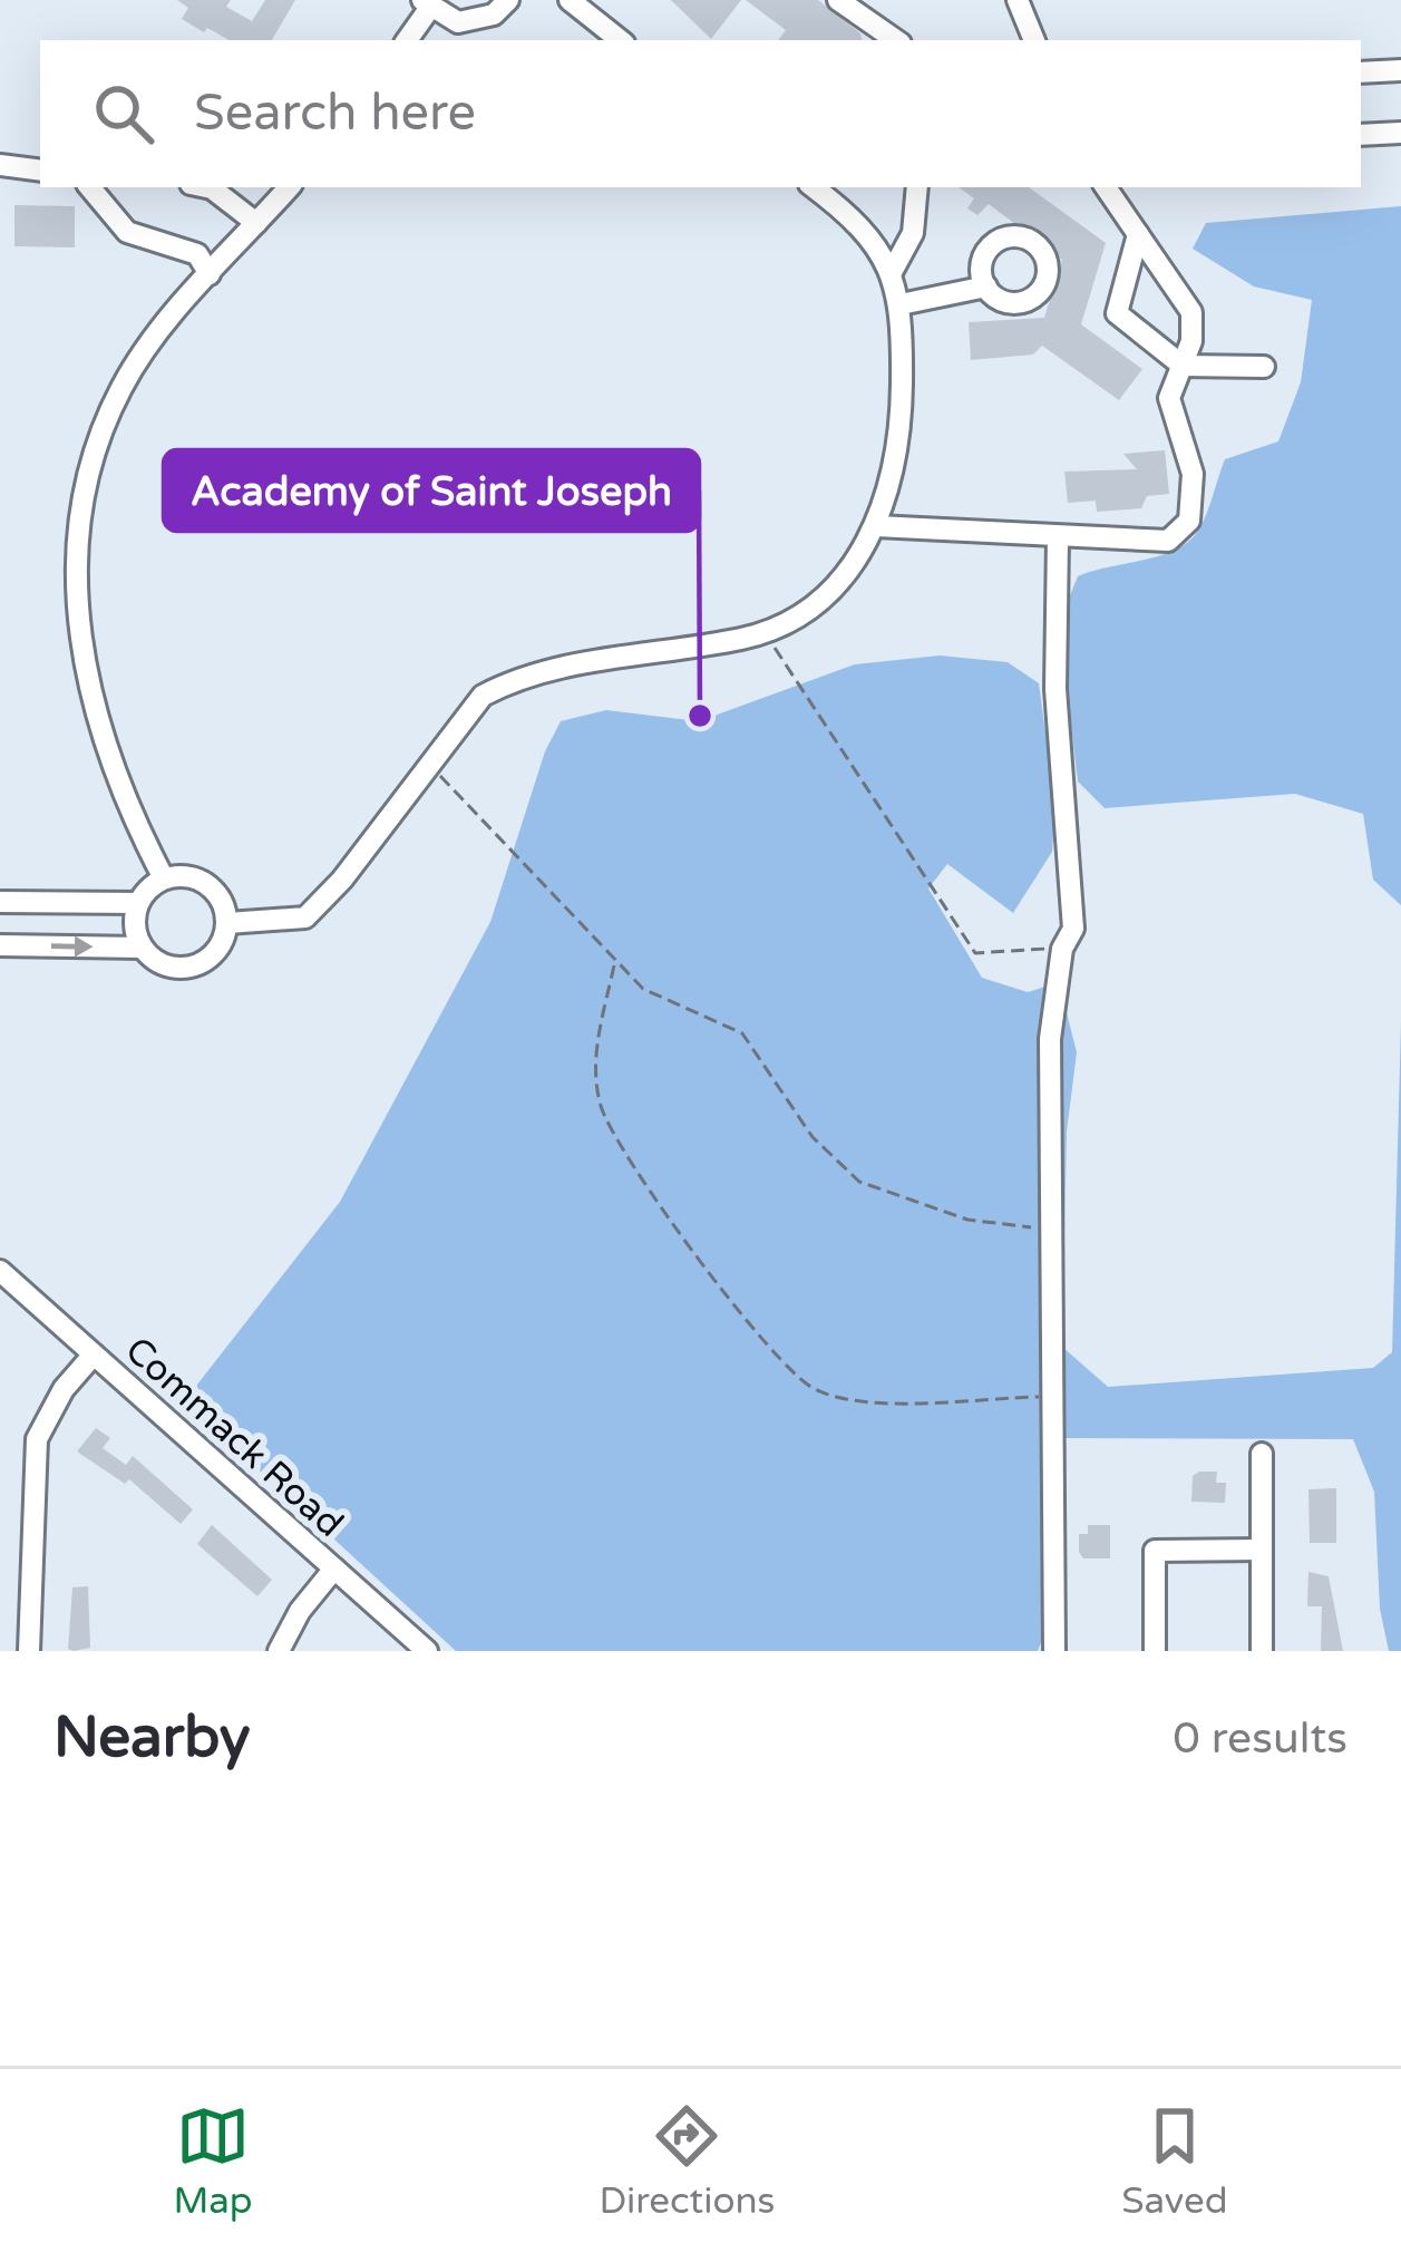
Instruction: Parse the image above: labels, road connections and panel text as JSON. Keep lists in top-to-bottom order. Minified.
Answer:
{"streets":{"street":["Commack Road"]},"places":["Academy of Saint Joseph"],"page":{"search":"Search here","heading":["Nearby","0 results"],"nav":["Map","Directions","Saved"]}}
